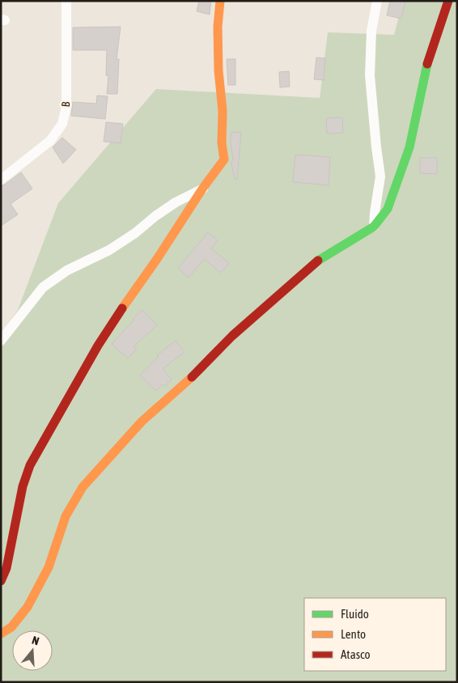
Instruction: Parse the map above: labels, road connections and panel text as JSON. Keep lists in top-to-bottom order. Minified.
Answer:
{"streets":{"street":["B"]},"legend":["Fluido","Lento","Atasco"],"north":"top"}
